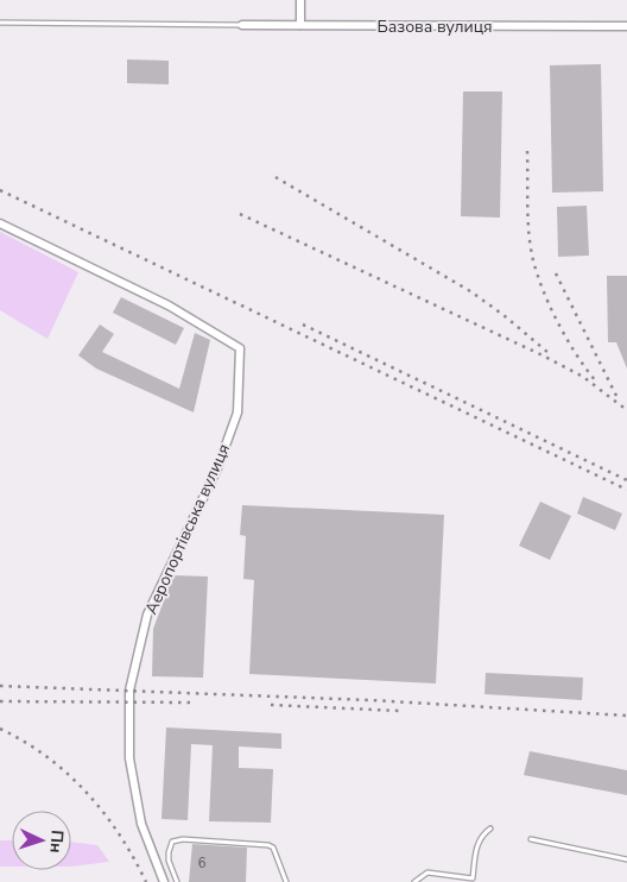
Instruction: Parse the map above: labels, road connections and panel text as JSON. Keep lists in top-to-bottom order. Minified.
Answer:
{"streets":{"street":["Базова вулиця","Аеропортівська вулиця"]},"house_numbers":["6"],"north":"right"}
